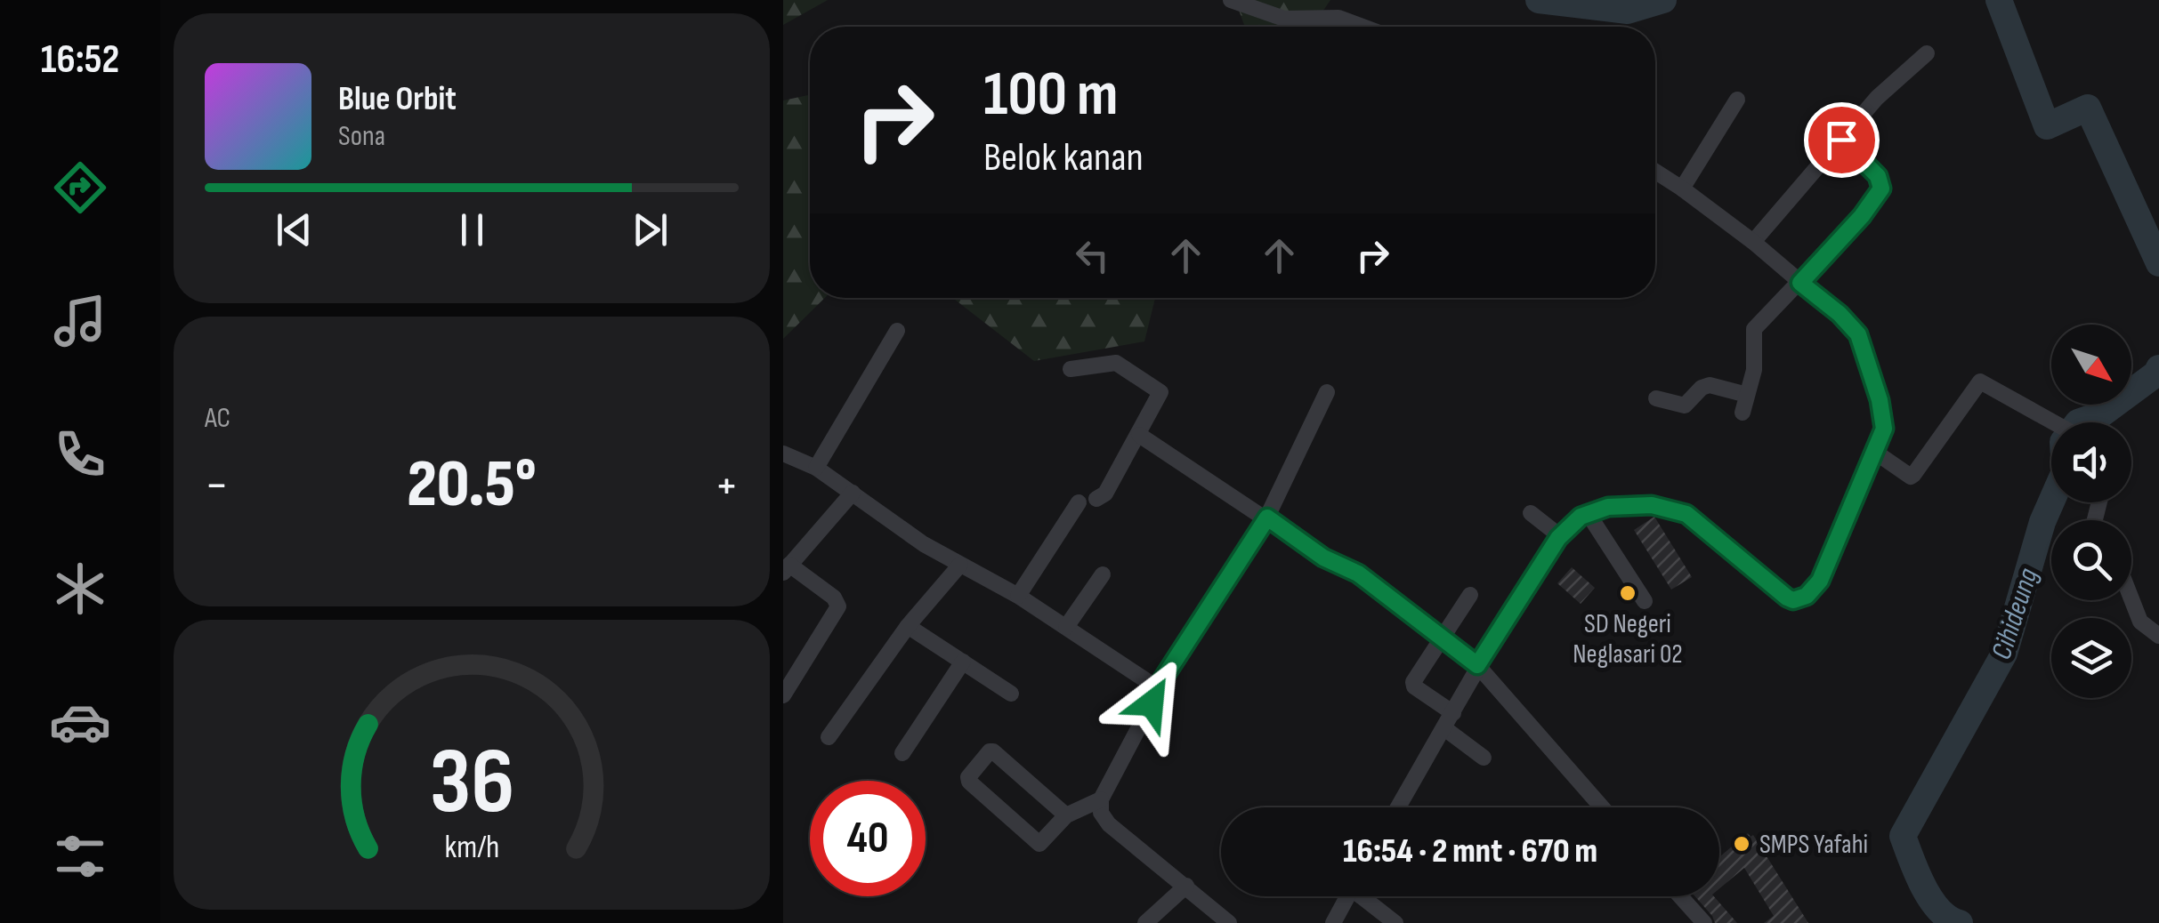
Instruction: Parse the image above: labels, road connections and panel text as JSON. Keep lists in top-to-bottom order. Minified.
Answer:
{"water":["Cihideung"],"places":["SD Negeri Neglasari 02","SMPS Yafahi"],"north":"bottom right","page":{"tabs":"16:52","turn":["100 m","Belok kanan"],"song":["Blue Orbit","Sona"],"tile":"AC","heat":["−","20.5°","+"],"limit":"40","trip":"16:54 · 2 mnt · 670 m","gauge":["36","km/h"]}}
